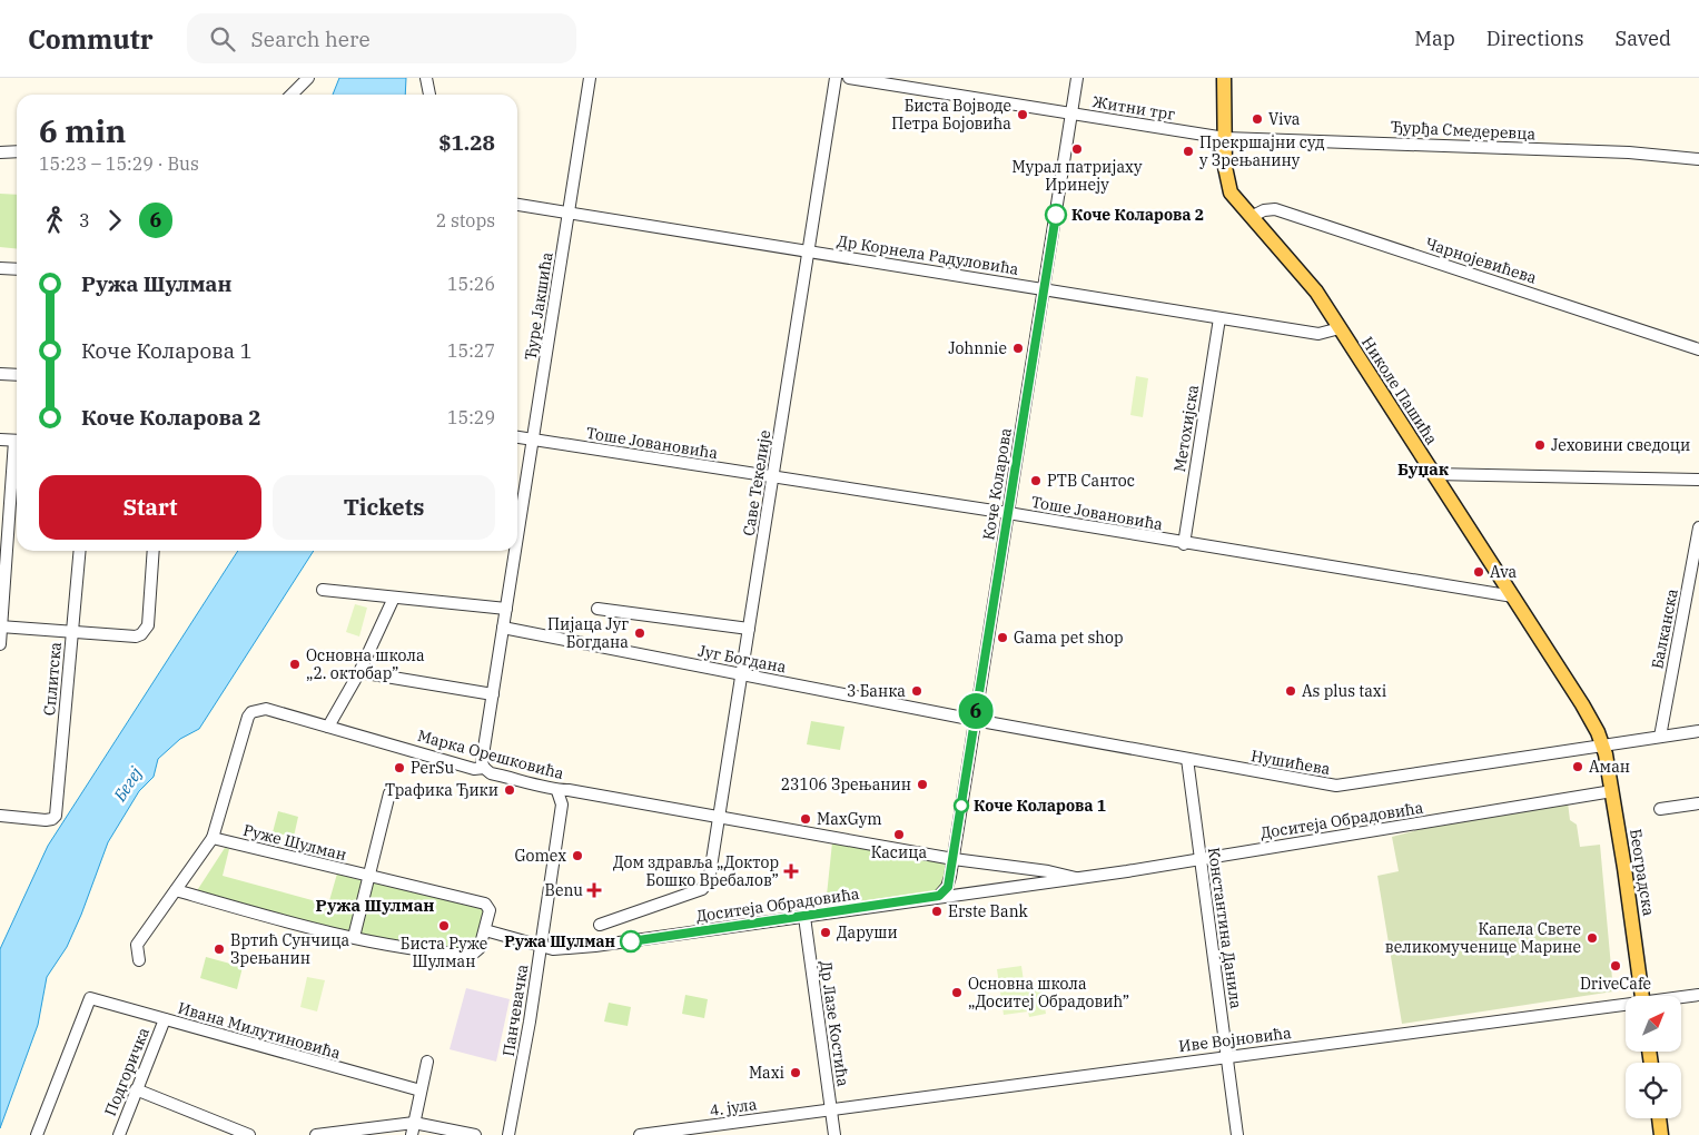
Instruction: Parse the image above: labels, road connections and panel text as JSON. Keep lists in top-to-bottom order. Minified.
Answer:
{"streets":{"main road":["Николе Пашића","Београдска"],"street":["Житни трг","Ђурђа Смедеревца","Др Корнела Радуловића","Чарнојевићева","Ђуре Јакшића","Метохијска","Тоше Јовановића","Саве Текелије","Коче Коларова","Балканска","Југ Богдана","Сплитска","Марка Орешковића","Нушићева","Доситеја Обрадовића","Руже Шулман","Константина Данила","Панчевачка","Др Лазе Костића","Ивана Милутиновића","Иве Војновића","Подгоричка","4. јула"]},"crossings":[["Житни трг","Ђурђа Смедеревца"],["Житни трг","Николе Пашића"],["Житни трг","Коче Коларова"],["Ђурђа Смедеревца","Николе Пашића"],["Др Корнела Радуловића","Ђуре Јакшића"],["Др Корнела Радуловића","Николе Пашића"],["Др Корнела Радуловића","Метохијска"],["Др Корнела Радуловића","Саве Текелије"],["Др Корнела Радуловића","Коче Коларова"],["Чарнојевићева","Николе Пашића"],["Ђуре Јакшића","Тоше Јовановића"],["Ђуре Јакшића","Југ Богдана"],["Ђуре Јакшића","Марка Орешковића"],["Николе Пашића","Тоше Јовановића"],["Николе Пашића","Нушићева"],["Николе Пашића","Београдска"],["Метохијска","Тоше Јовановића"],["Тоше Јовановића","Саве Текелије"],["Тоше Јовановића","Коче Коларова"],["Саве Текелије","Југ Богдана"],["Саве Текелије","Марка Орешковића"],["Коче Коларова","Југ Богдана"],["Коче Коларова","Нушићева"],["Коче Коларова","Доситеја Обрадовића"],["Балканска","Нушићева"],["Југ Богдана","Нушићева"],["Марка Орешковића","Руже Шулман"],["Марка Орешковића","Панчевачка"],["Нушићева","Београдска"],["Нушићева","Константина Данила"],["Доситеја Обрадовића","Београдска"],["Доситеја Обрадовића","Константина Данила"],["Доситеја Обрадовића","Панчевачка"],["Доситеја Обрадовића","Др Лазе Костића"],["Константина Данила","Иве Војновића"],["Др Лазе Костића","Иве Војновића"],["Др Лазе Костића","4. јула"],["Ивана Милутиновића","Подгоричка"],["Иве Војновића","4. јула"]],"districts":["Буџак","Ружа Шулман"],"water":["Бегеј"],"places":{"other":["Биста Војводе Петра Бојовића","Viva","Мурал патријаху Иринеју","Прекршајни суд у Зрењанину","Коче Коларова 2","Johnnie","Јеховини сведоци","РТВ Сантос","Ava","Пијаца Југ Богдана","Gama pet shop","Основна школа „2. октобар”","3 Банка","As plus taxi","Аман","PerSu","23106 Зрењанин","Трафика Ђики","Коче Коларова 1","MaxGym","Касица","Gomex","Erste Bank","Биста Руже Шулман","Даруши","Капела Свете великомученице Марине","Ружа Шулман","Вртић Сунчица Зрењанин","DriveCafe","Основна школа „Доситеј Обрадовић”","Maxi"],"health":["Дом здравља „Доктор Бошко Вребалов”","Benu"]},"lines":["bus line 6"],"north":"top right","page":{"header":"Commutr","search":"Search here","nav":["Map","Directions","Saved"],"on_map":"6","heading":["6 min","15:23 – 15:29 · Bus","$1.28"],"legs":["3","6","2 stops"],"list":[{"name":"Ружа Шулман","value":"15:26"},{"name":"Коче Коларова 1","value":"15:27"},{"name":"Коче Коларова 2","value":"15:29"}],"buttons":["Start","Tickets"]}}
